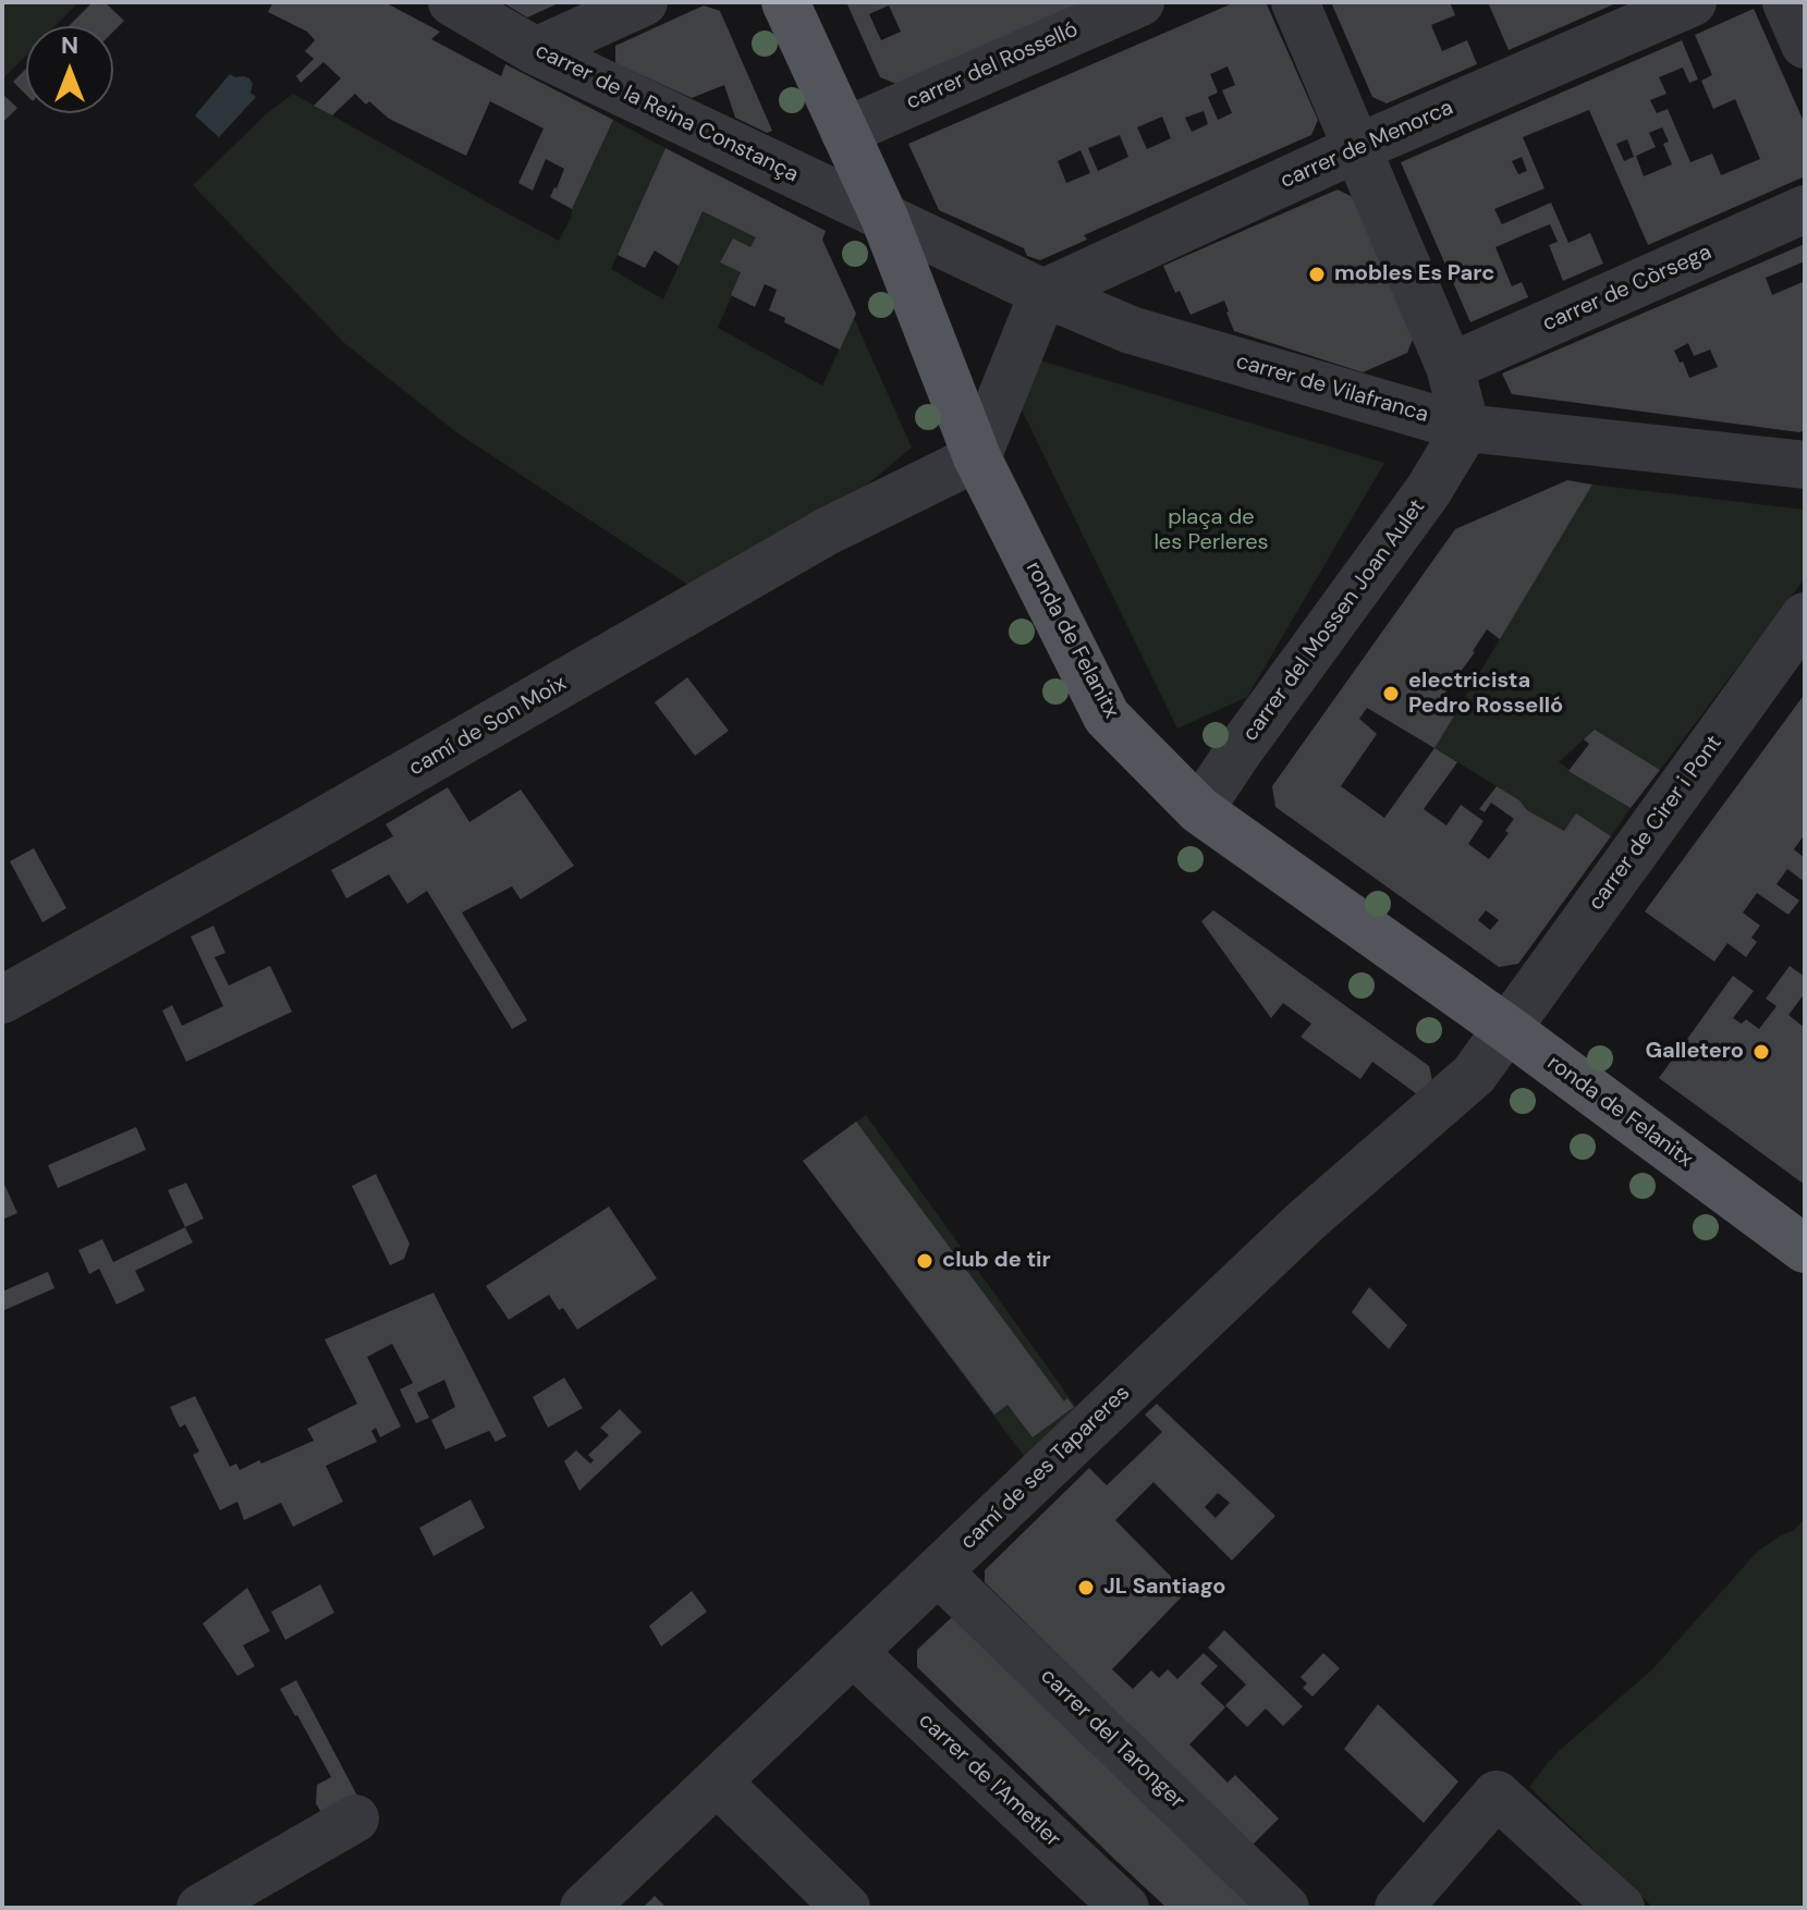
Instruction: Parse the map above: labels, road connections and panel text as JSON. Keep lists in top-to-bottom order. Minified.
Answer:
{"streets":{"main road":["ronda de Felanitx"],"street":["carrer del Rosselló","carrer de la Reina Constança","carrer de Menorca","carrer de Còrsega","carrer de Vilafranca","carrer del Mossen Joan Aulet","camí de Son Moix","carrer de Cirer i Pont","camí de ses Tapareres","carrer del Taronger","carrer de l'Ametler"]},"crossings":[["carrer del Rosselló","ronda de Felanitx"],["carrer de la Reina Constança","carrer de Vilafranca"],["carrer de la Reina Constança","ronda de Felanitx"],["carrer de Menorca","carrer de Vilafranca"],["carrer de Vilafranca","carrer del Mossen Joan Aulet"],["carrer de Vilafranca","ronda de Felanitx"],["carrer del Mossen Joan Aulet","ronda de Felanitx"],["ronda de Felanitx","camí de Son Moix"],["ronda de Felanitx","carrer de Cirer i Pont"],["ronda de Felanitx","camí de ses Tapareres"],["carrer de Cirer i Pont","camí de ses Tapareres"],["camí de ses Tapareres","carrer del Taronger"],["camí de ses Tapareres","carrer de l'Ametler"]],"parks":["plaça de les Perleres"],"places":["mobles Es Parc","electricista Pedro Rosselló","Galletero","club de tir","JL Santiago"],"north":"top"}
